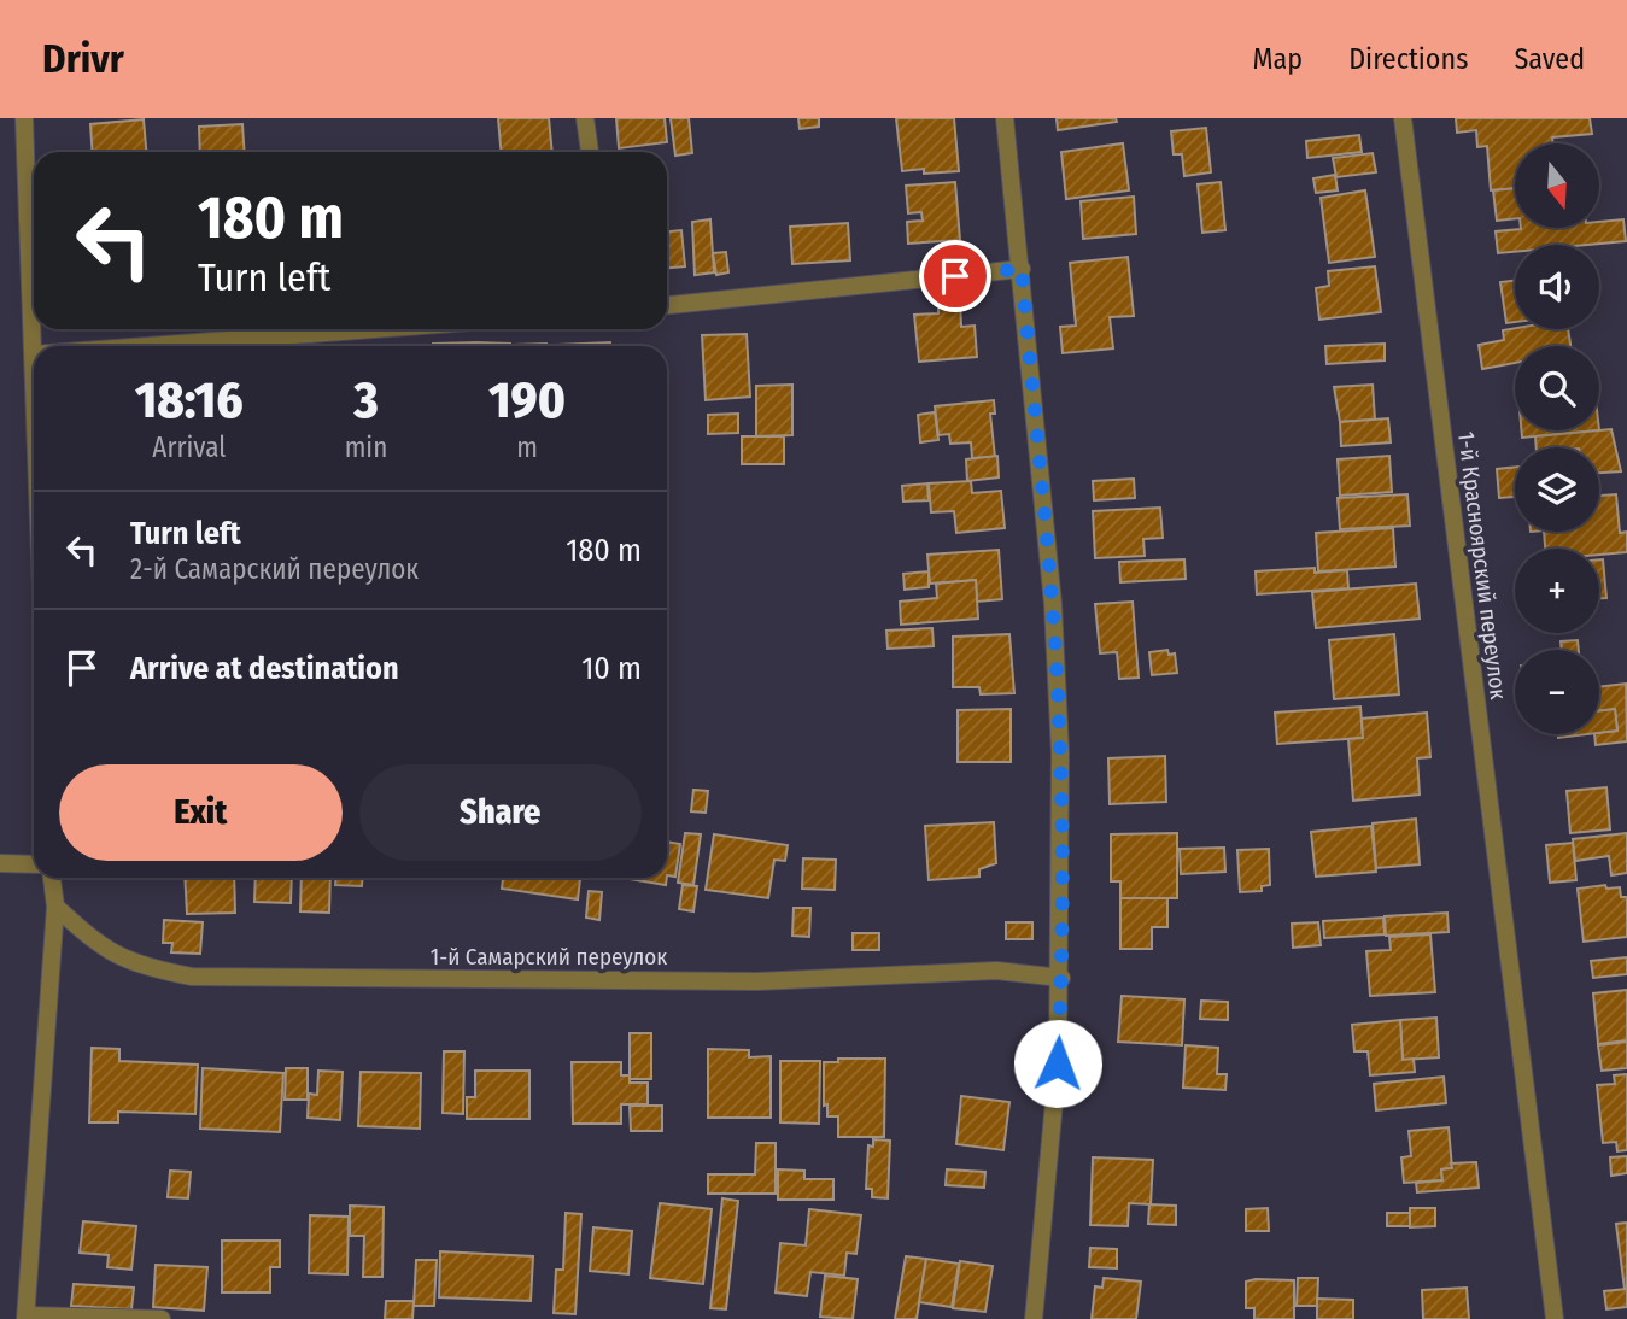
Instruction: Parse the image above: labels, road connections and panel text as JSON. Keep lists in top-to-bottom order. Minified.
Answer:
{"streets":{"street":["1-й Красноярский переулок","1-й Самарский переулок"]},"north":"bottom","page":{"header":"Drivr","nav":["Map","Directions","Saved"],"map_buttons":["+","−"],"turn":["180 m","Turn left"],"eta":["18:16","Arrival","3","min","190","m"],"list":[{"name":"Turn left","note":"2-й Самарский переулок","value":"180 m"},{"name":"Arrive at destination","value":"10 m"}],"buttons":["Exit","Share"]}}
